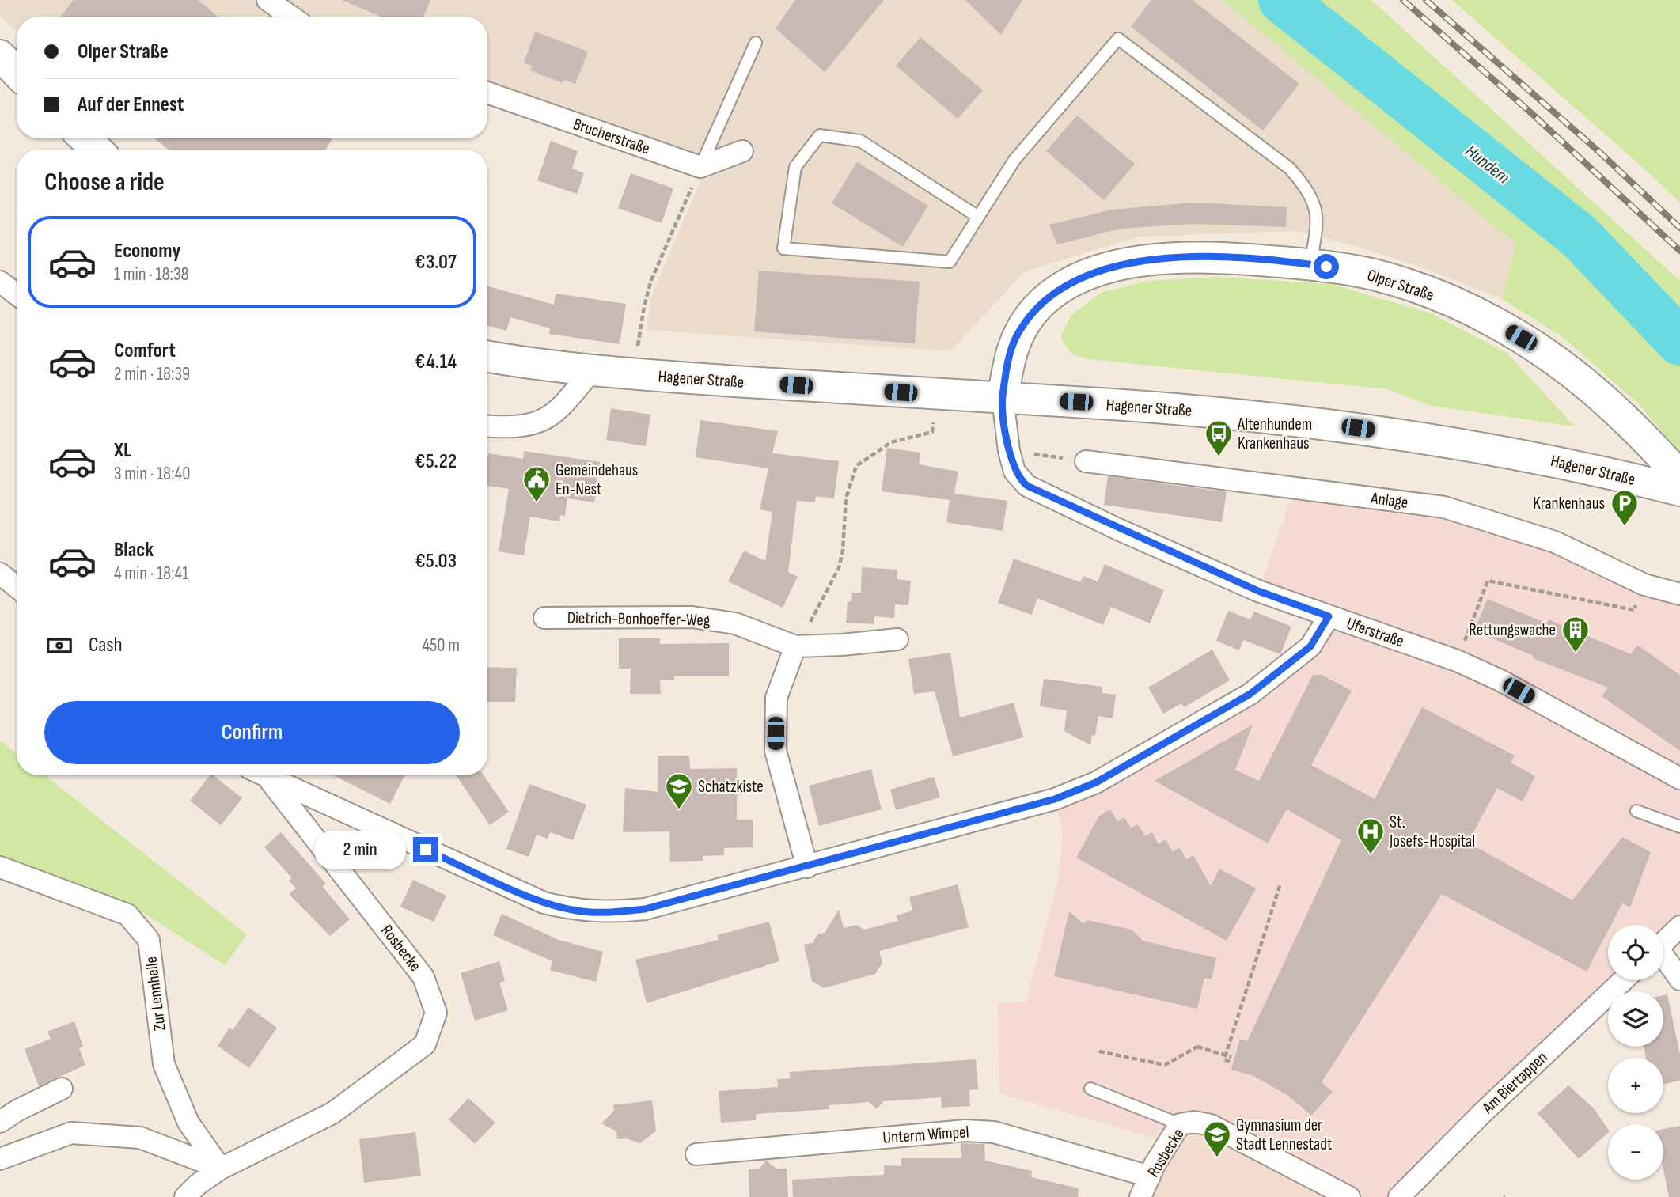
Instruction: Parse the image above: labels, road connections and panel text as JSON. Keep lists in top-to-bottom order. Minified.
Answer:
{"streets":{"main road":["Olper Straße","Hagener Straße"],"street":["Brucherstraße","Anlage","Dietrich-Bonhoeffer-Weg","Uferstraße","Rosbecke","Zur Lennhelle","Am Biertappen","Unterm Wimpel"]},"crossings":[["Olper Straße","Hagener Straße"],["Olper Straße","Uferstraße"],["Hagener Straße","Uferstraße"],["Rosbecke","Zur Lennhelle"],["Rosbecke","Unterm Wimpel"]],"water":["Hundem"],"places":{"bus stop":["Altenhundem Krankenhaus"],"public building":["Gemeindehaus En-Nest"],"parking":["Krankenhaus"],"building":["Rettungswache"],"school or university":["Schatzkiste","Gymnasium der Stadt Lennestadt"],"hospital":["St. Josefs-Hospital"]},"page":{"banner":["Olper Straße","Auf der Ennest"],"heading":"Choose a ride","list":[{"name":"Economy","note":"1 min · 18:38","value":"€3.07"},{"name":"Comfort","note":"2 min · 18:39","value":"€4.14"},{"name":"XL","note":"3 min · 18:40","value":"€5.22"},{"name":"Black","note":"4 min · 18:41","value":"€5.03"}],"pay":["Cash","450 m"],"buttons":"Confirm","bubble":"2 min","map_buttons":["+","−"]}}
